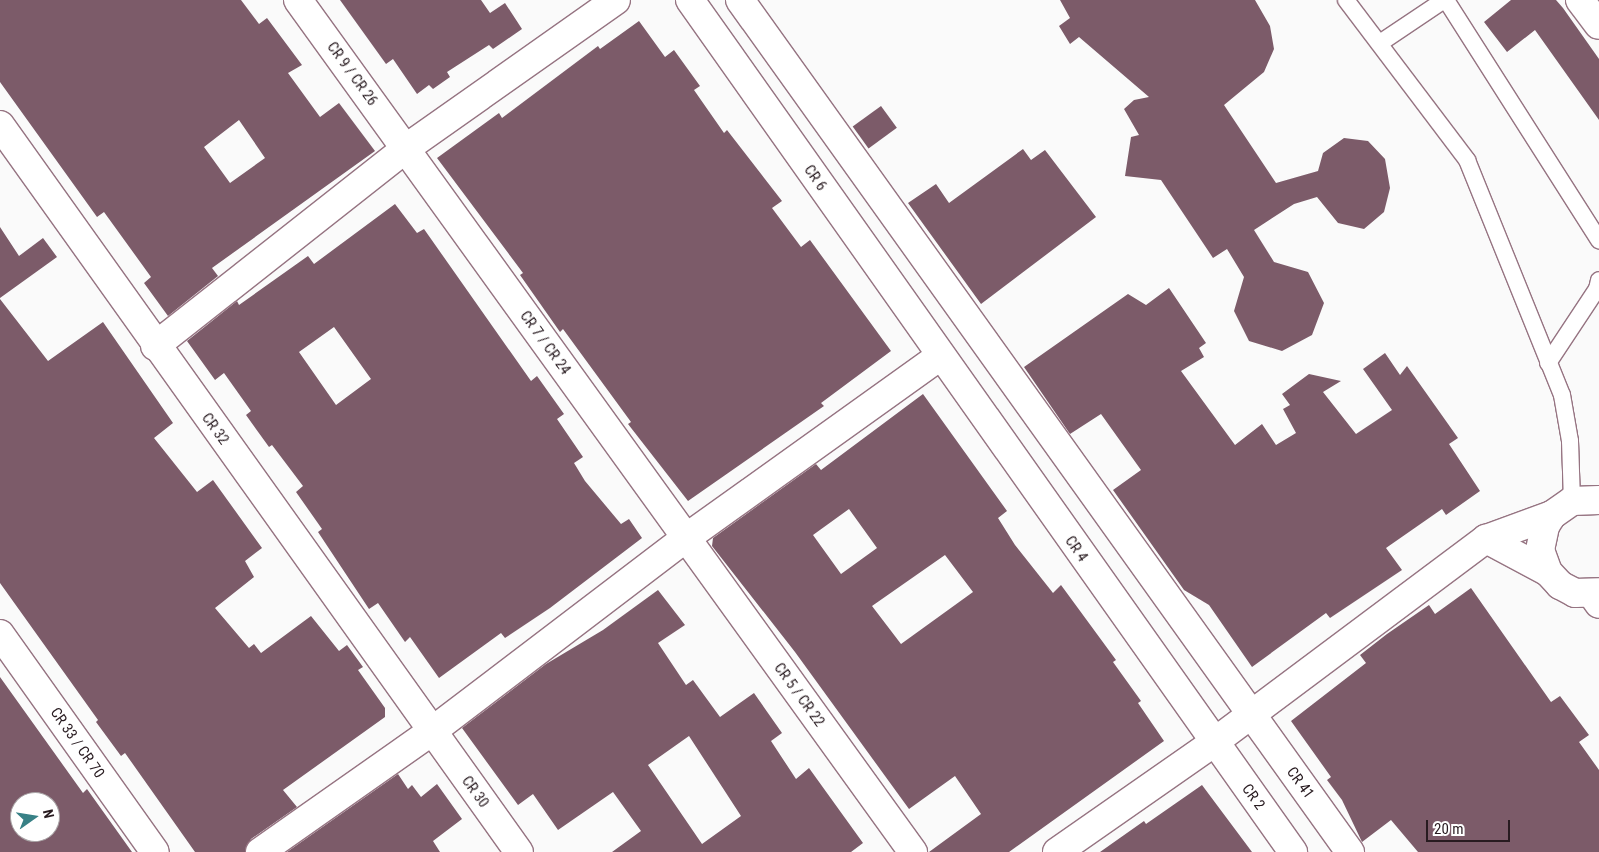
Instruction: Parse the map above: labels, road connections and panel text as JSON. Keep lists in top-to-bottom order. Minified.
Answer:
{"streets":{"street":["CR 9 / CR 26","CR 6","CR 7 / CR 24","CR 32","CR 4","CR 5 / CR 22","CR 33 / CR 70","CR 41","CR 30","CR 2"]},"crossings":[["CR 9 / CR 26","CR 7 / CR 24"],["CR 6","CR 4"],["CR 7 / CR 24","CR 5 / CR 22"],["CR 32","CR 30"],["CR 4","CR 2"]],"scale_bar":"20 m","north":"right"}
